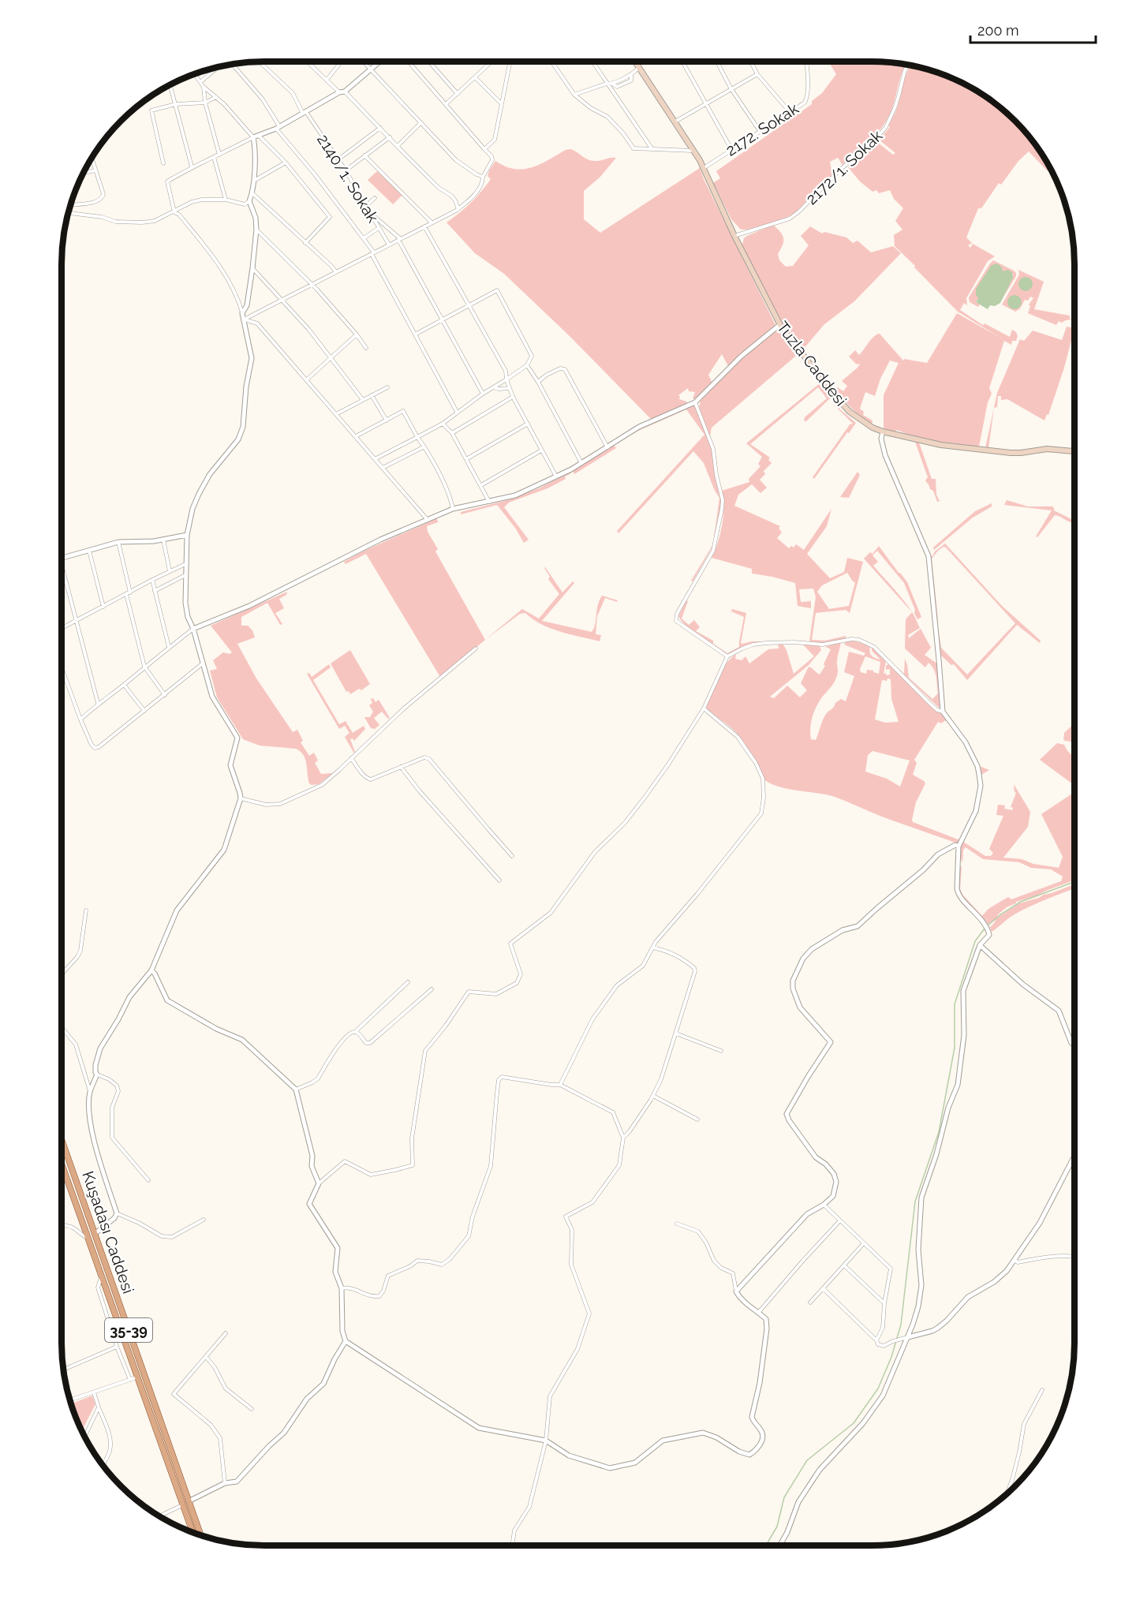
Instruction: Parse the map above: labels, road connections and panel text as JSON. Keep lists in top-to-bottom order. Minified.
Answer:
{"streets":{"main road":["Tuzla Caddesi","Kuşadası Caddesi","35-39"],"street":["2172. Sokak","2172/1. Sokak","2140/1. Sokak"]},"crossings":[["2172. Sokak","Tuzla Caddesi"],["2172/1. Sokak","Tuzla Caddesi"]],"scale_bar":"200 m"}
